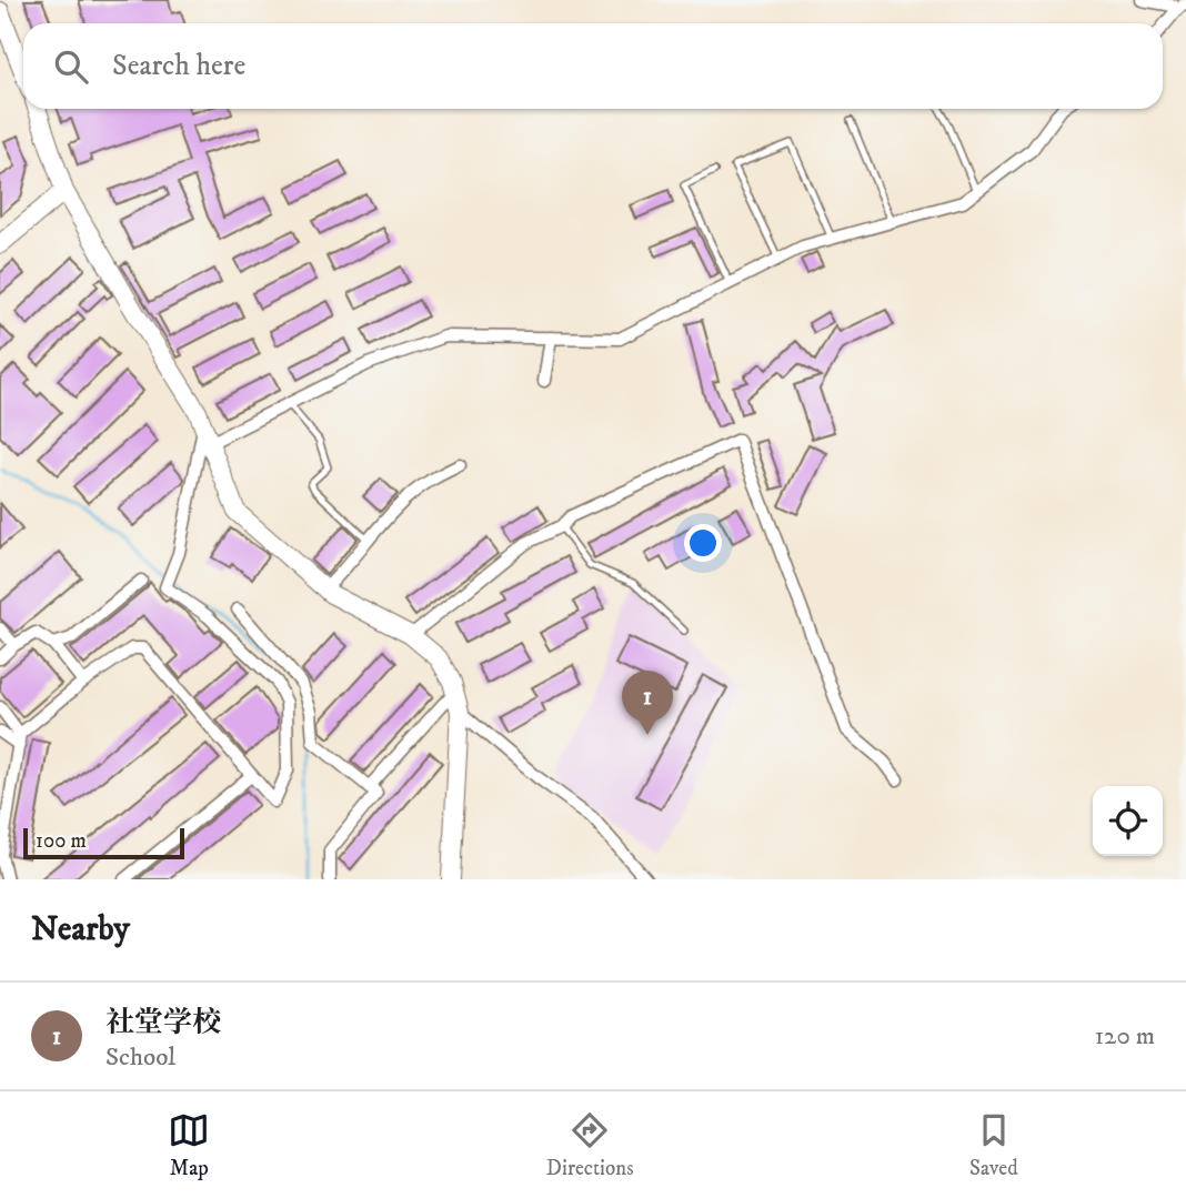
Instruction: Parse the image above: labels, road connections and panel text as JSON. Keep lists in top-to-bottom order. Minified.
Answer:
{"scale_bar":"100 m","page":{"search":"Search here","pins":"1","scale":"100 m","heading":"Nearby","list":[{"mark":"1","name":"社堂学校","note":"School","value":"120 m"}],"nav":["Map","Directions","Saved"]}}
